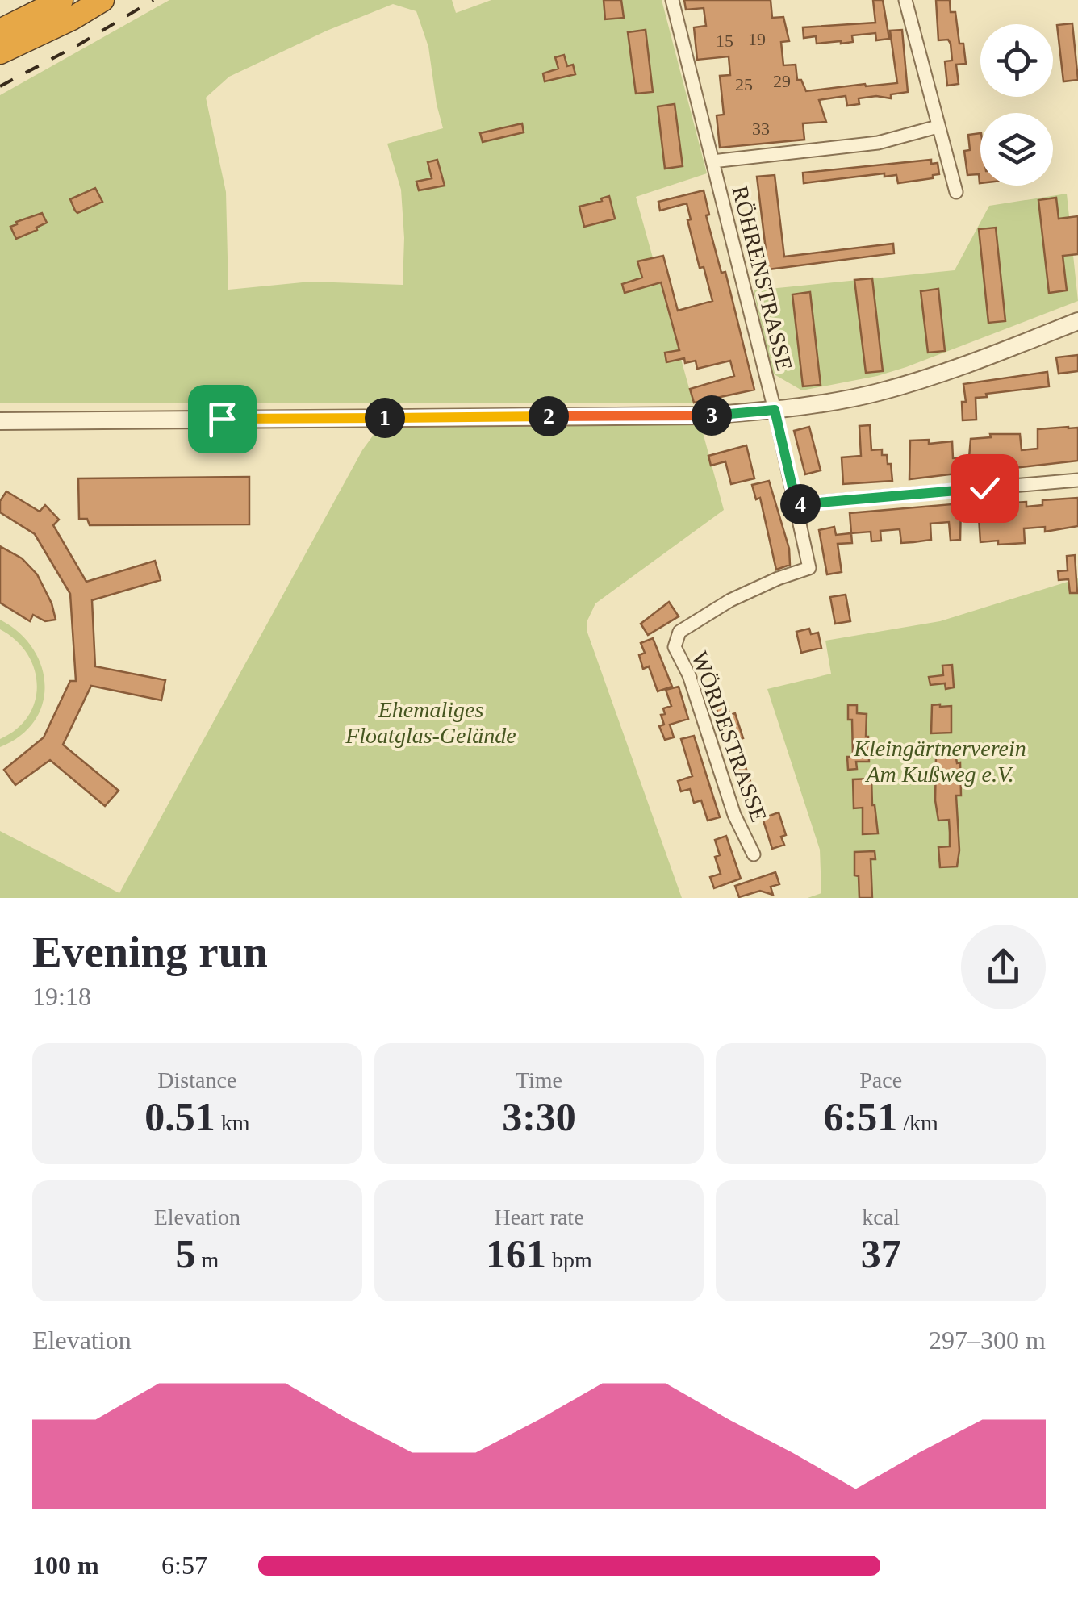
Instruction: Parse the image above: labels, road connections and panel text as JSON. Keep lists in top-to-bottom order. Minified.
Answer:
{"streets":{"street":["RÖHRENSTRASSE","WÖRDESTRASSE"]},"crossings":[["RÖHRENSTRASSE","WÖRDESTRASSE"]],"parks":["Ehemaliges Floatglas-Gelände","Kleingärtnerverein Am Kußweg e.V."],"house_numbers":["19","15","29","25","33"],"page":{"pins":["3","2","1","4"],"heading":["Evening run","19:18"],"stats":[["Distance","0.51 km"],["Time","3:30"],["Pace","6:51 /km"],["Elevation","5 m"],["Heart rate","161 bpm"],["kcal","37"]],"chart":["Elevation","297–300 m"],"list":[{"name":"100 m","note":"6:57"}]}}
